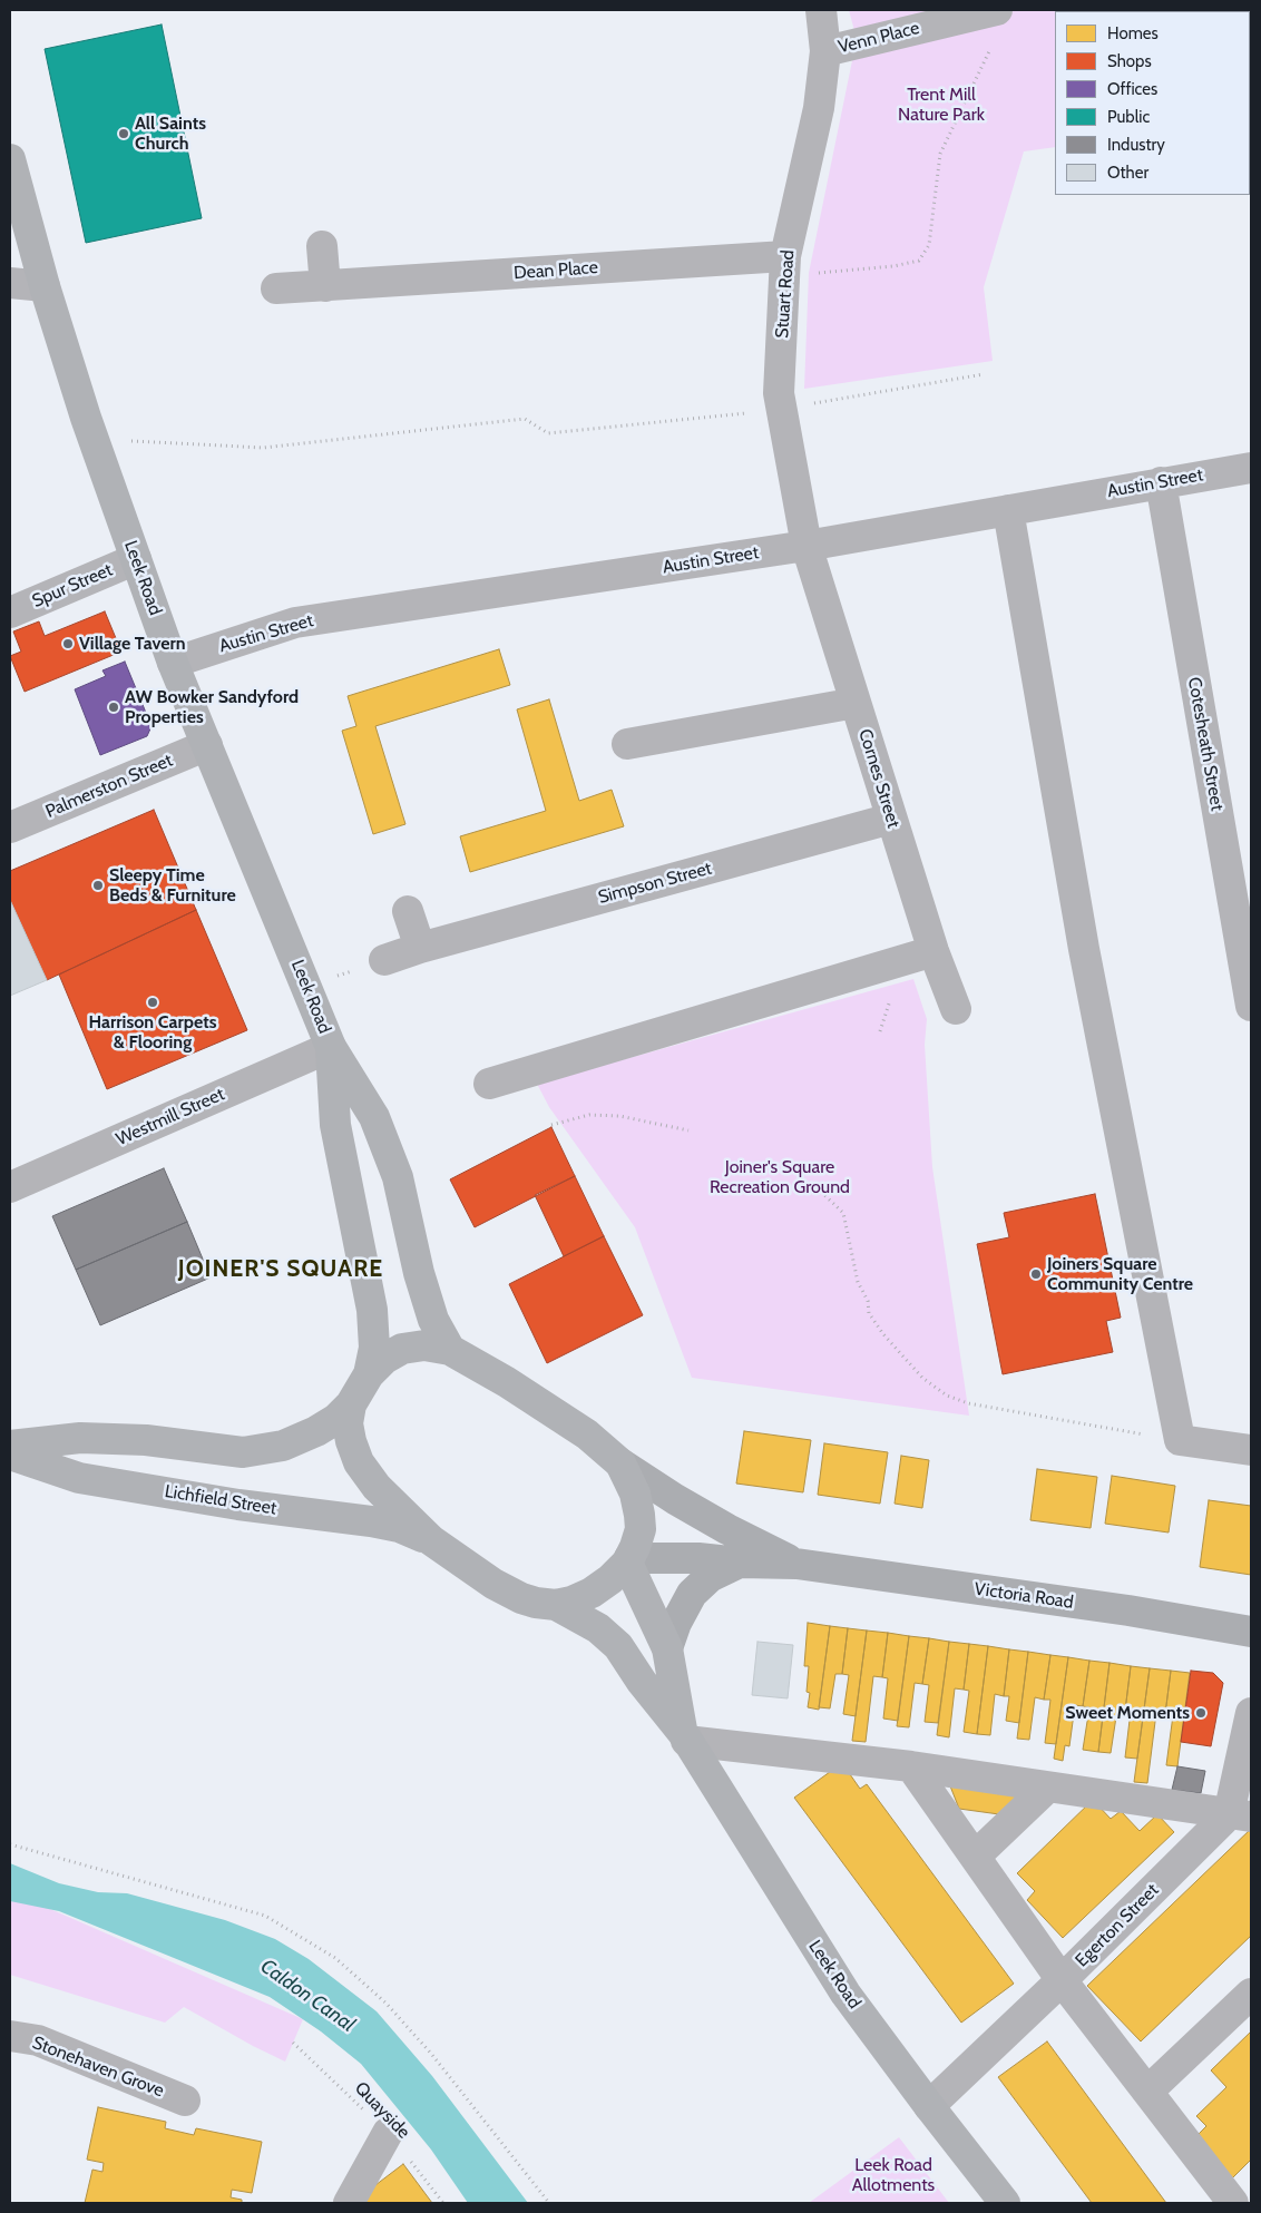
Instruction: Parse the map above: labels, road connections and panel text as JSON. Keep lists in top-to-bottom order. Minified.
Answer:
{"streets":{"highway":["Leek Road","Lichfield Street"],"main road":["Victoria Road"],"street":["Venn Place","Dean Place","Stuart Road","Austin Street","Spur Street","Cotesheath Street","Cornes Street","Palmerston Street","Simpson Street","Westmill Street","Egerton Street","Stonehaven Grove"],"path":["Quayside"]},"crossings":[["Venn Place","Stuart Road"],["Dean Place","Stuart Road"],["Stuart Road","Austin Street"],["Stuart Road","Cornes Street"],["Austin Street","Leek Road"],["Austin Street","Cotesheath Street"],["Austin Street","Cornes Street"],["Leek Road","Spur Street"],["Leek Road","Palmerston Street"],["Leek Road","Westmill Street"],["Leek Road","Victoria Road"],["Leek Road","Egerton Street"],["Cornes Street","Simpson Street"]],"districts":["JOINER'S SQUARE"],"water":["Caldon Canal"],"parks":["Trent Mill Nature Park","Joiner's Square Recreation Ground","Leek Road Allotments"],"places":["All Saints Church","Village Tavern","AW Bowker Sandyford Properties","Sleepy Time Beds & Furniture","Harrison Carpets & Flooring","Joiners Square Community Centre","Sweet Moments"],"legend":["Homes","Shops","Offices","Public","Industry","Other"]}
